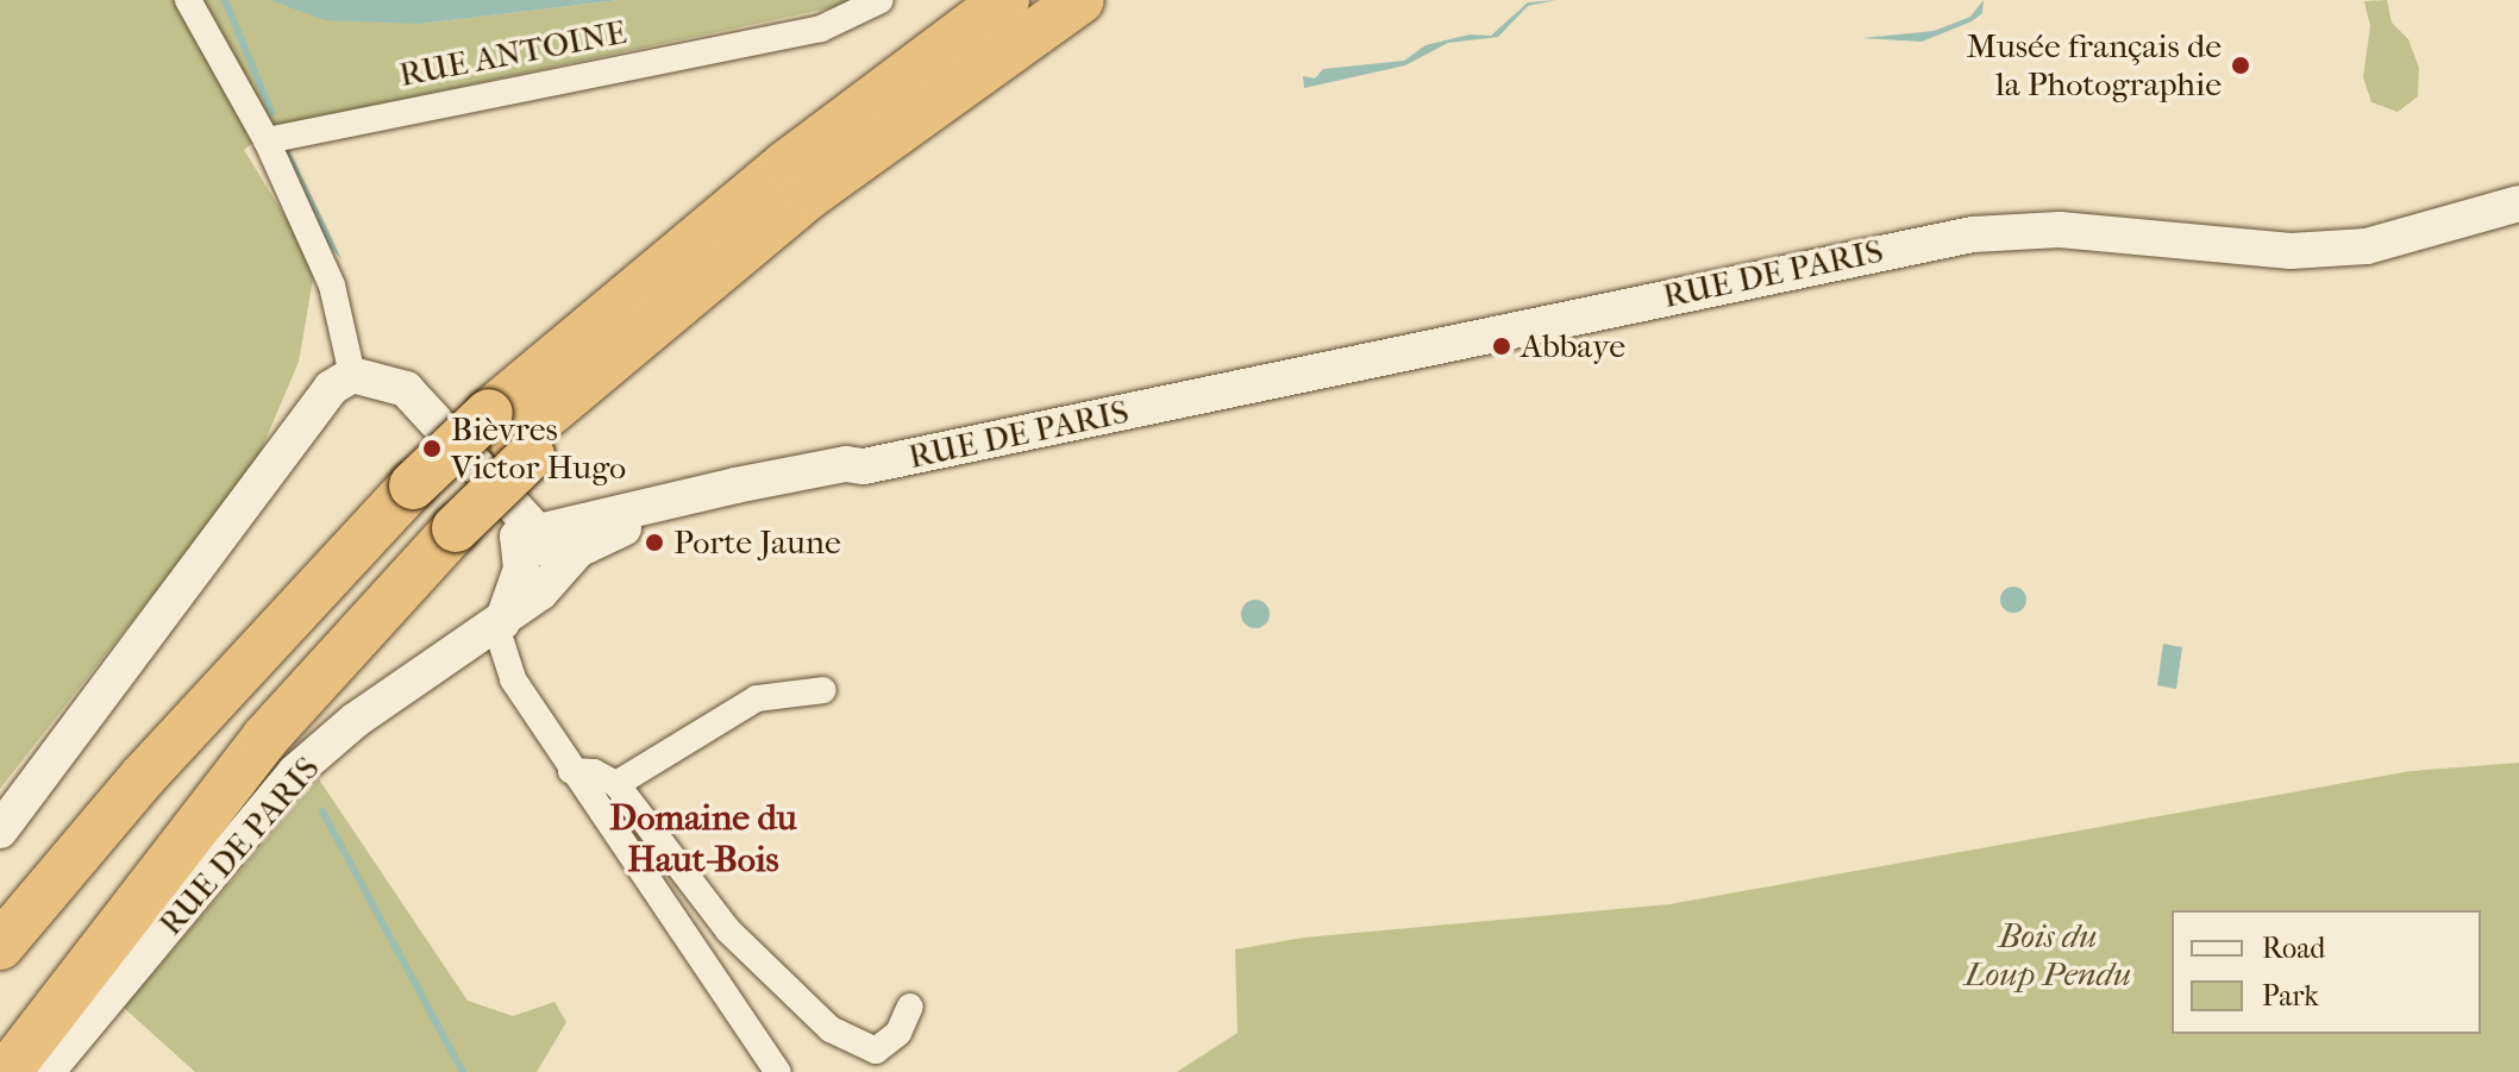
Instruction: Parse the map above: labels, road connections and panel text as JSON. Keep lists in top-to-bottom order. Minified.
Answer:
{"streets":{"street":["RUE ANTOINE","RUE DE PARIS"]},"districts":["Domaine du Haut-Bois"],"parks":["Bois du Loup Pendu"],"places":["Musée français de la Photographie","Abbaye","Bièvres Victor Hugo","Porte Jaune"],"legend":["Road","Park"]}
